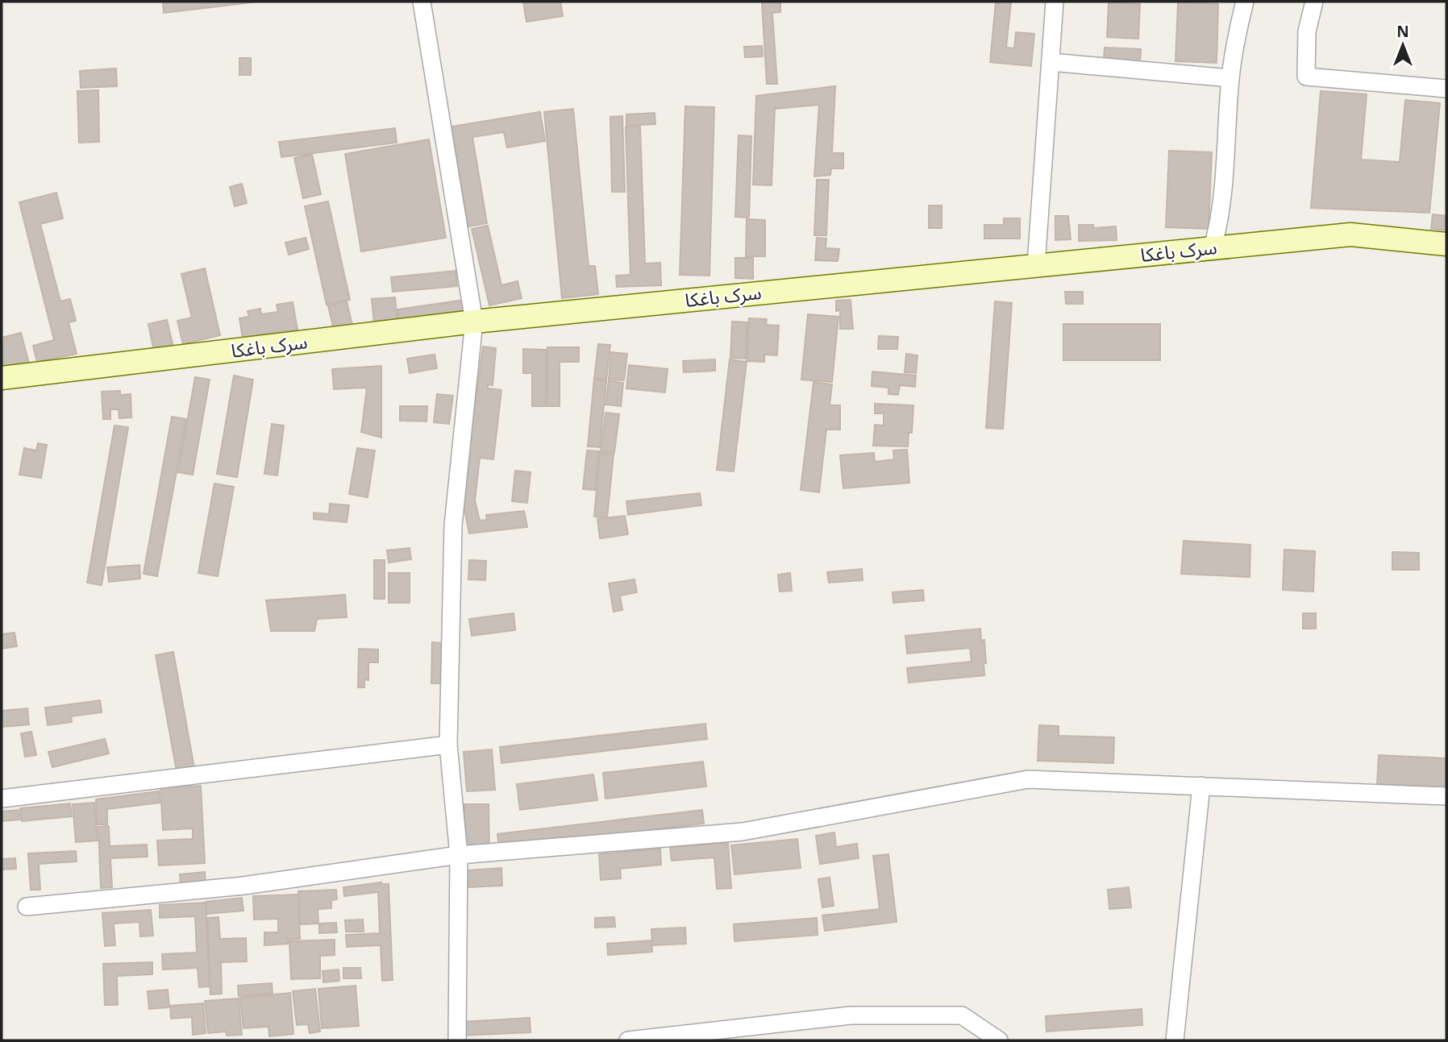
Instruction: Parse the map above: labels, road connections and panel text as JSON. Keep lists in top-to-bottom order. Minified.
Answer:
{"streets":{"street":["سرک باغکا"]},"north":"top"}
